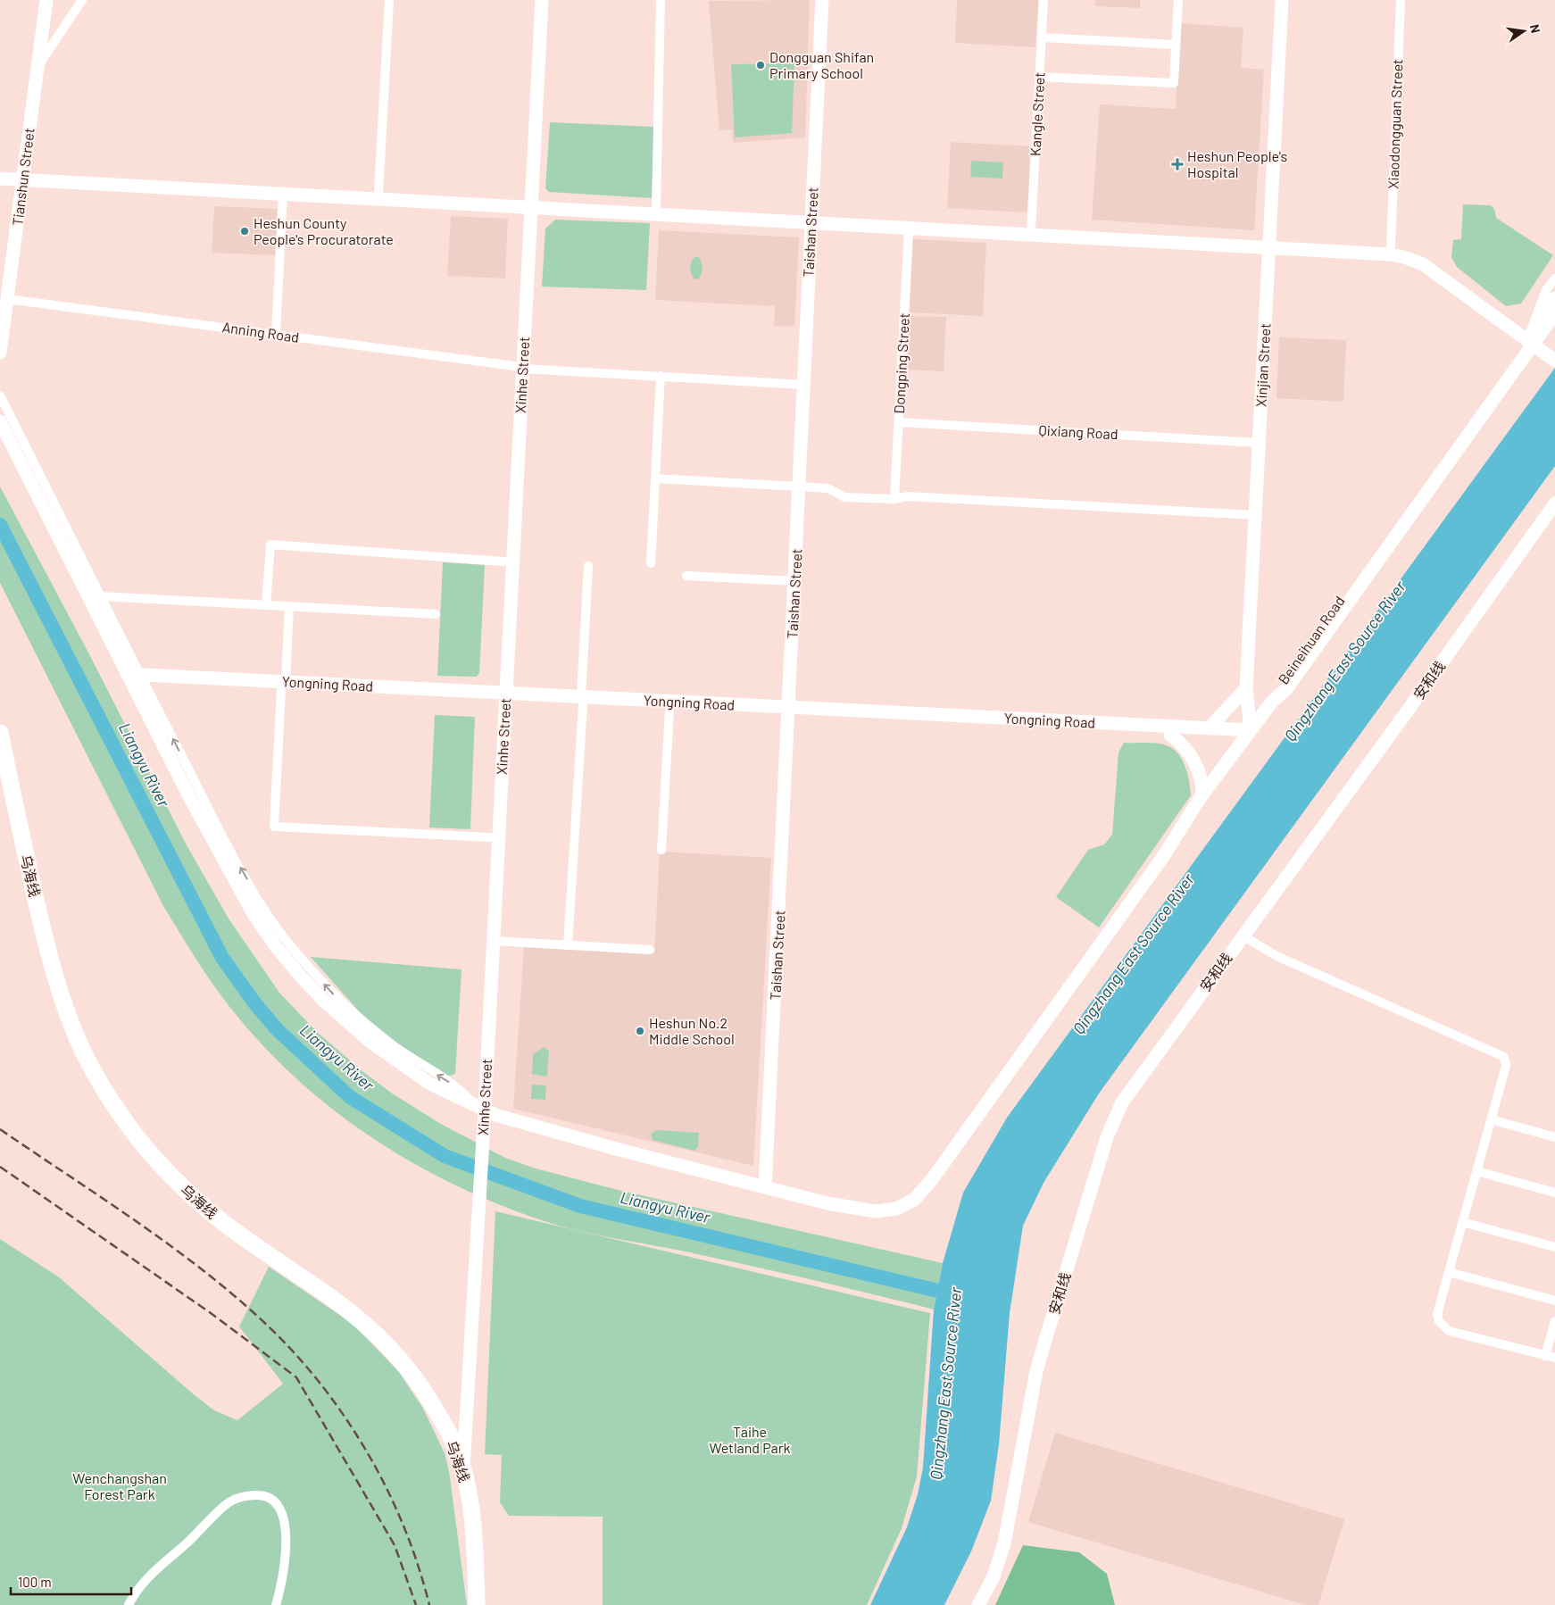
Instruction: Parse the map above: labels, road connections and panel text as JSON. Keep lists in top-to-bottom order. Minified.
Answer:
{"streets":{"highway":["乌海线"],"main road":["Tianshun Street","Taishan Street","Xinjian Street","Xinhe Street","Beineihuan Road","安和线","Yongning Road"],"street":["Kangle Street","Xiaodongguan Street","Anning Road","Dongping Street","Qixiang Road"]},"crossings":[["Tianshun Street","Anning Road"],["Taishan Street","Anning Road"],["Taishan Street","Beineihuan Road"],["Taishan Street","Yongning Road"],["Anning Road","Xinhe Street"],["Dongping Street","Qixiang Road"],["Xinjian Street","Qixiang Road"],["Xinjian Street","Beineihuan Road"],["Xinjian Street","Yongning Road"],["Xinhe Street","Beineihuan Road"],["Xinhe Street","Yongning Road"],["Xinhe Street","乌海线"],["Beineihuan Road","Yongning Road"]],"water":["Qingzhang East Source River","Liangyu River"],"parks":["Taihe Wetland Park","Wenchangshan Forest Park"],"places":{"other":["Dongguan Shifan Primary School","Heshun County People's Procuratorate","Heshun No.2 Middle School"],"health":["Heshun People's Hospital"]},"scale_bar":"100 m","north":"right"}
